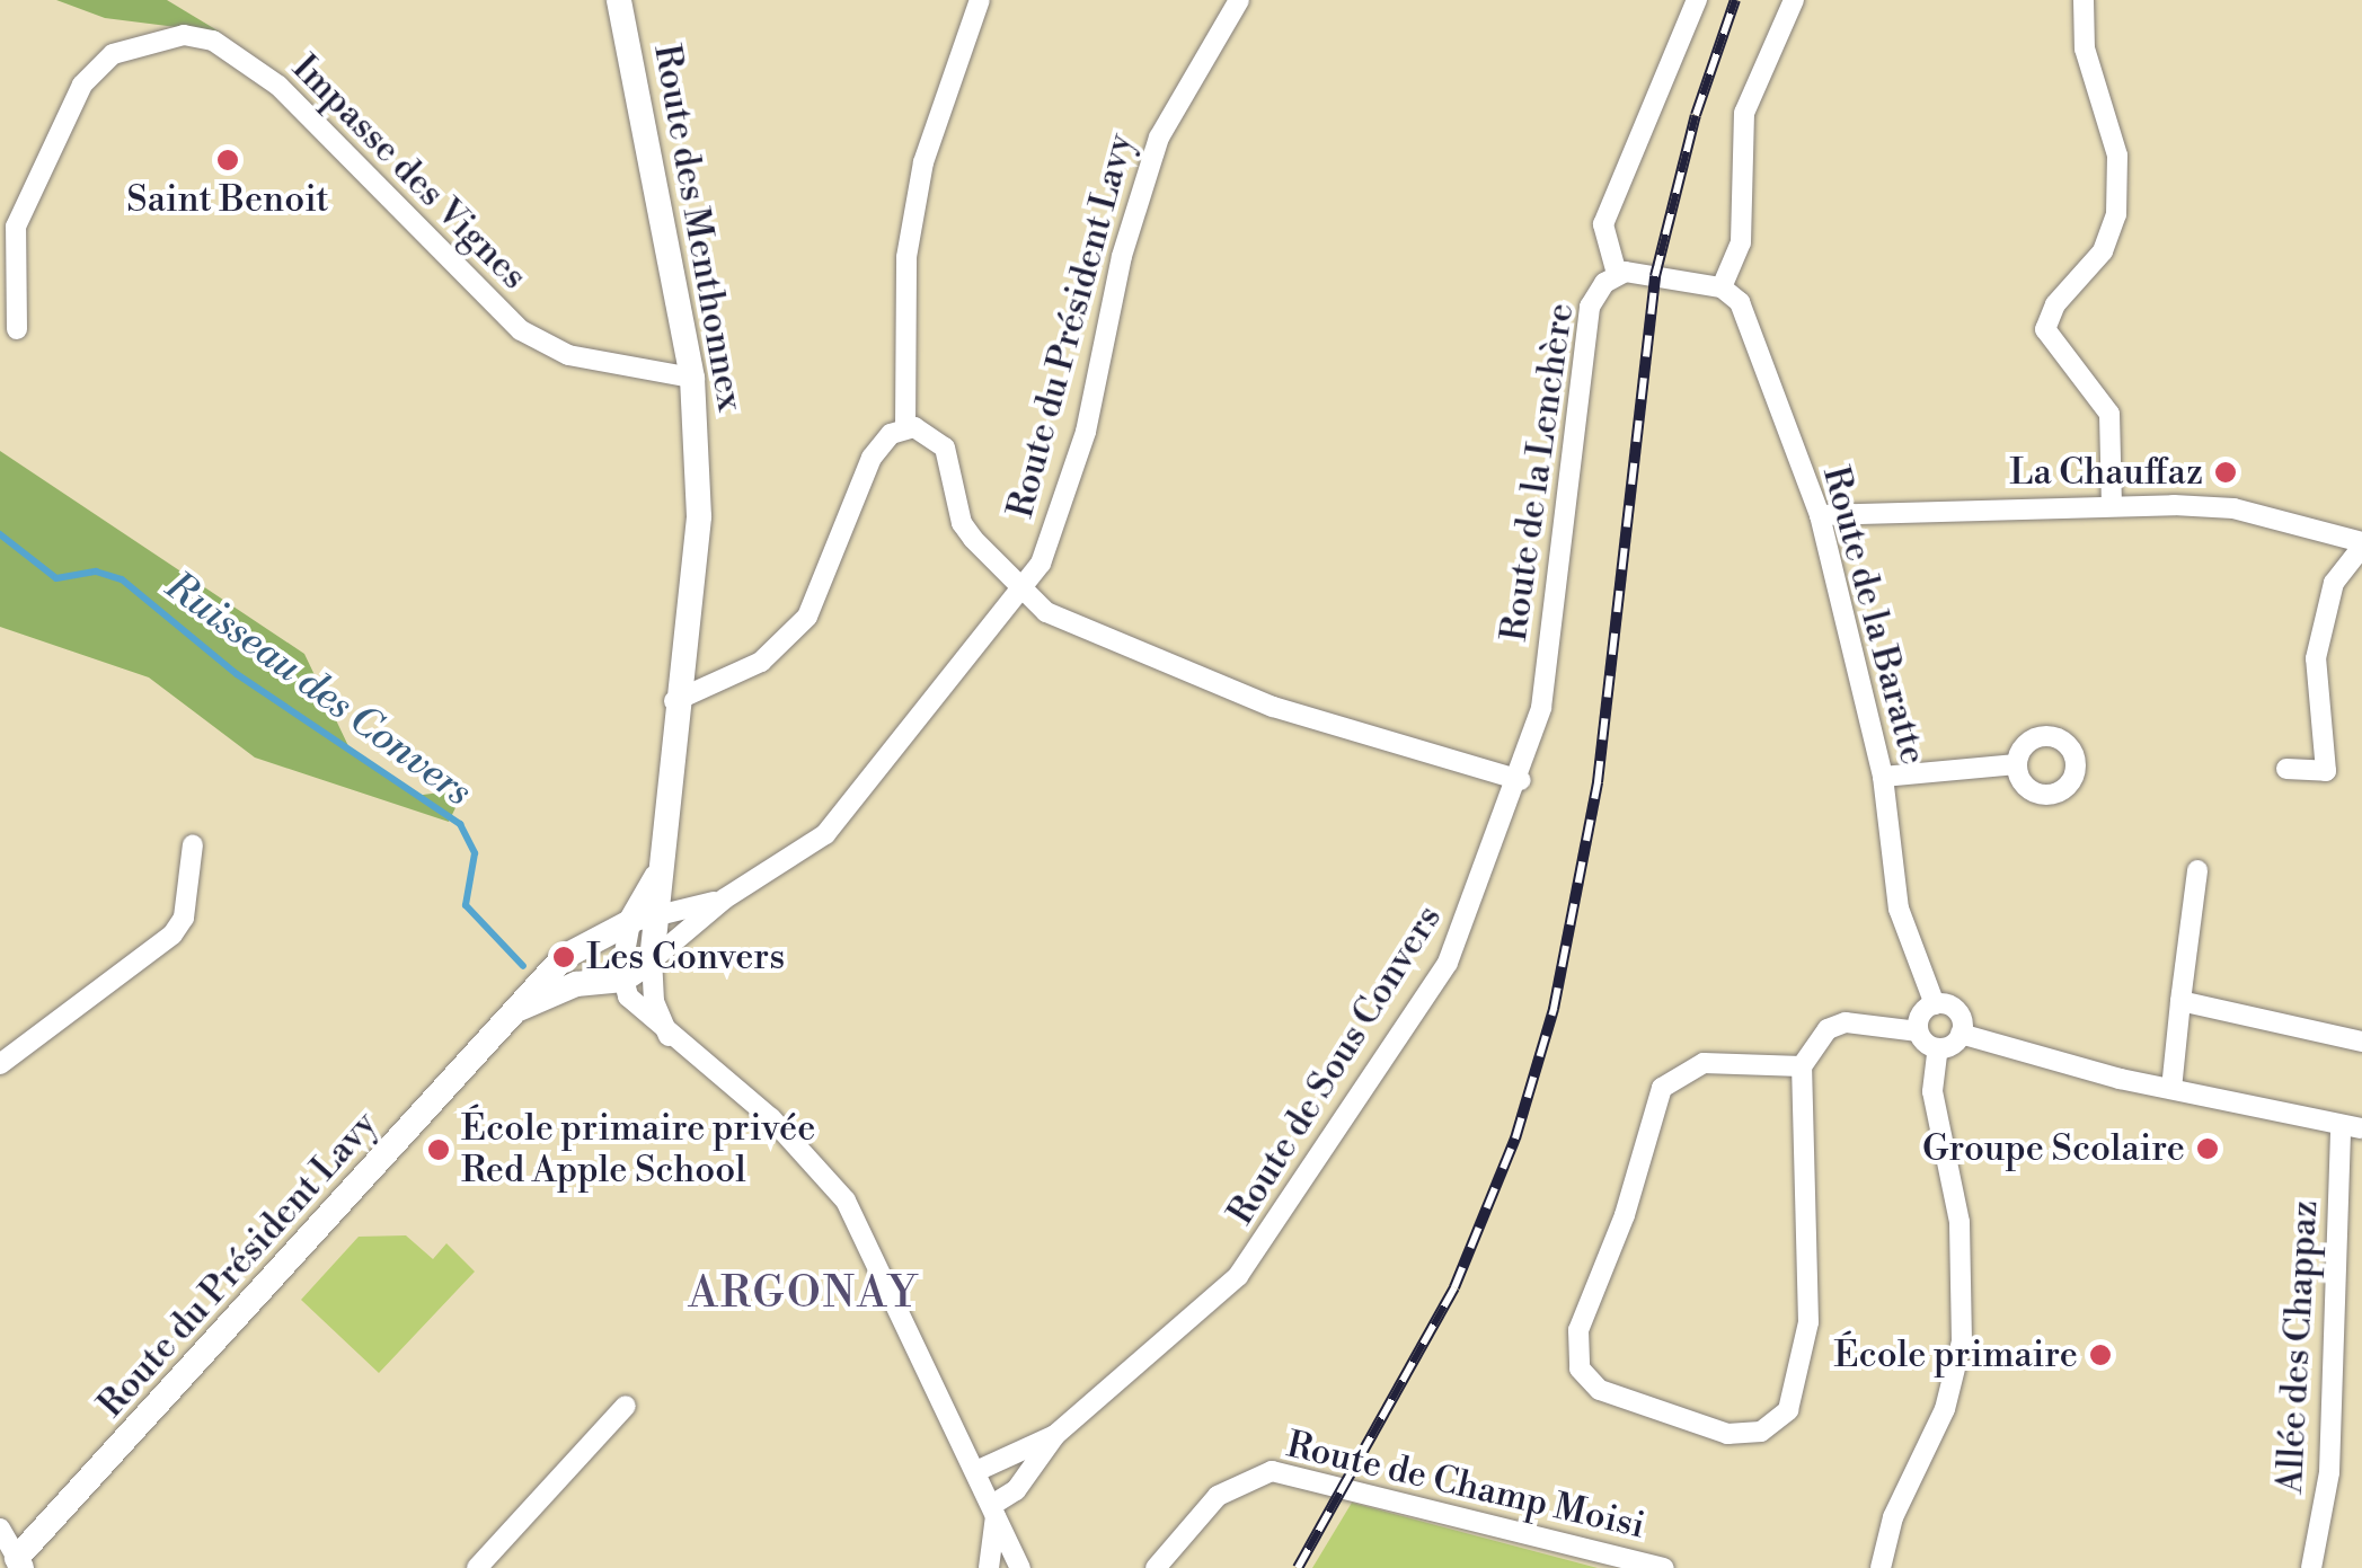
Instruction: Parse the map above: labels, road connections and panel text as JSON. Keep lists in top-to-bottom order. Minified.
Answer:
{"streets":{"street":["Impasse des Vignes","Route des Menthonnex","Route du Président Lavy","Route de la Lenchère","Route de la Baratte","Route de Sous Convers","Allée des Chappaz","Route de Champ Moisi"]},"crossings":[["Impasse des Vignes","Route des Menthonnex"],["Route des Menthonnex","Route du Président Lavy"],["Route de la Lenchère","Route de Sous Convers"]],"districts":["ARGONAY"],"water":["Ruisseau des Convers"],"places":["Saint Benoit","La Chauffaz","Les Convers","Groupe Scolaire","École primaire privée Red Apple School","École primaire"]}
